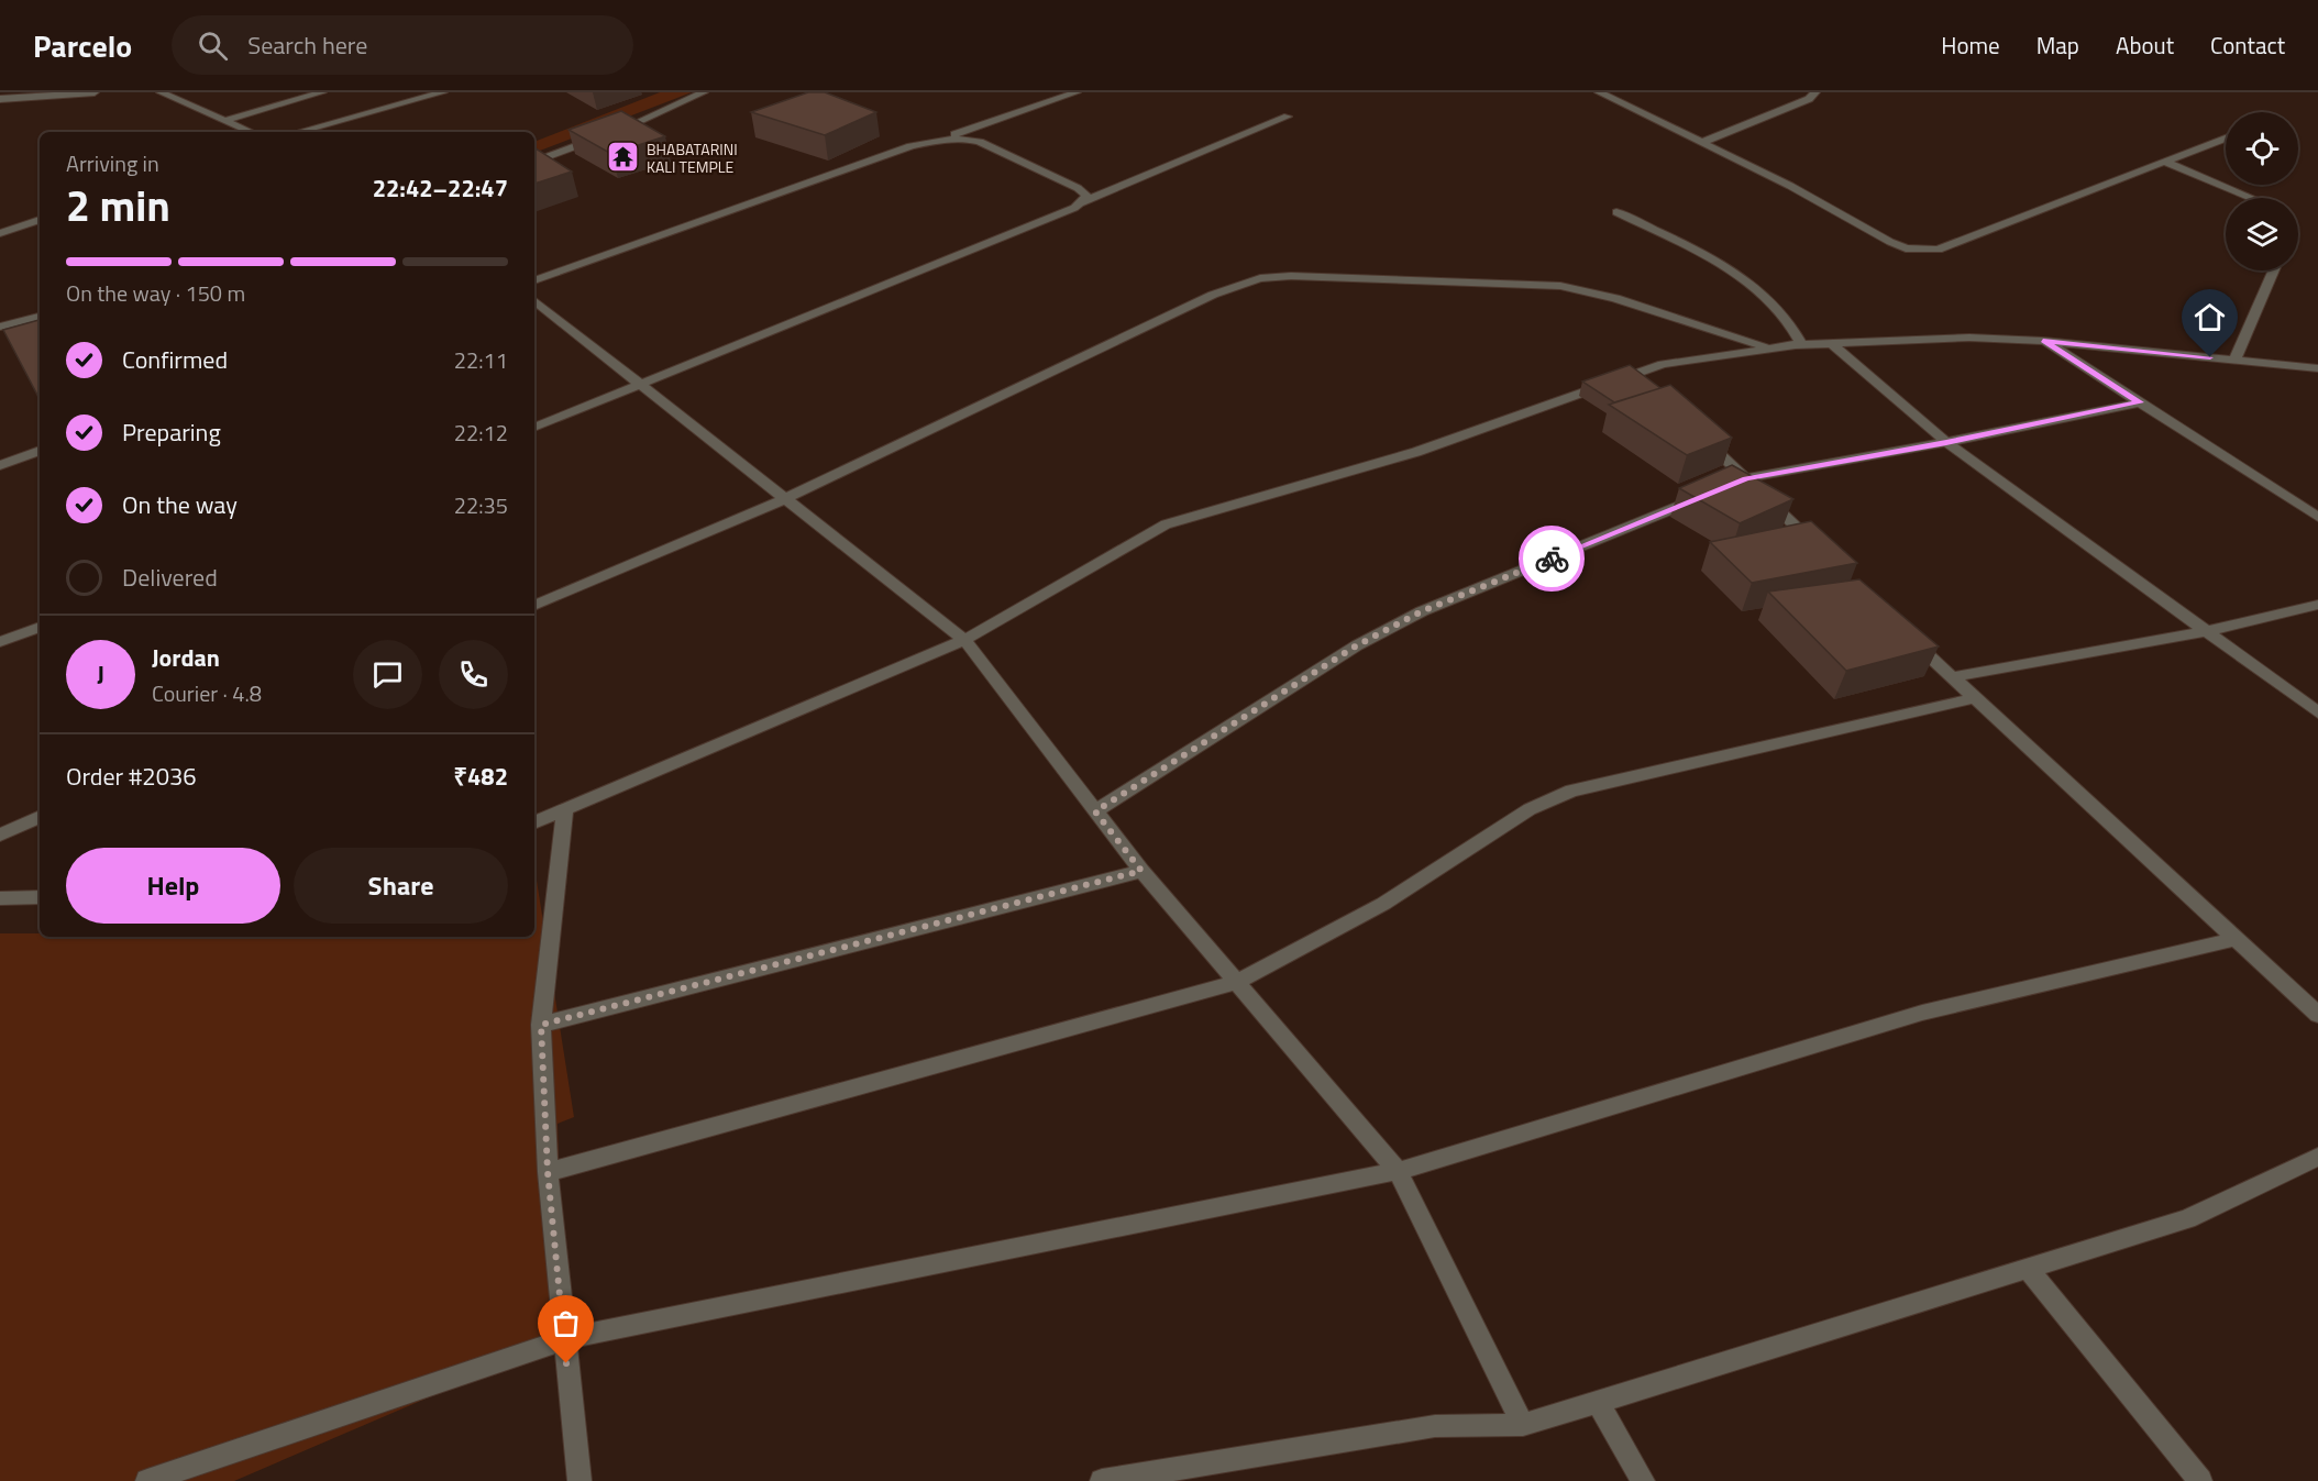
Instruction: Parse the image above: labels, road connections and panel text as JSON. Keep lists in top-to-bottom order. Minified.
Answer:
{"places":{"temple":["BHABATARINI KALI TEMPLE"]},"page":{"header":"Parcelo","search":"Search here","nav":["Home","Map","About","Contact"],"heading":["2 min","Arriving in","22:42–22:47"],"panel":["Jordan","Courier · 4.8","Order #2036","₹482"],"bar":"On the way · 150 m","list":[["Confirmed","22:11"],["Preparing","22:12"],["On the way","22:35"],"Delivered"],"round":"J","buttons":["Help","Share"]}}
